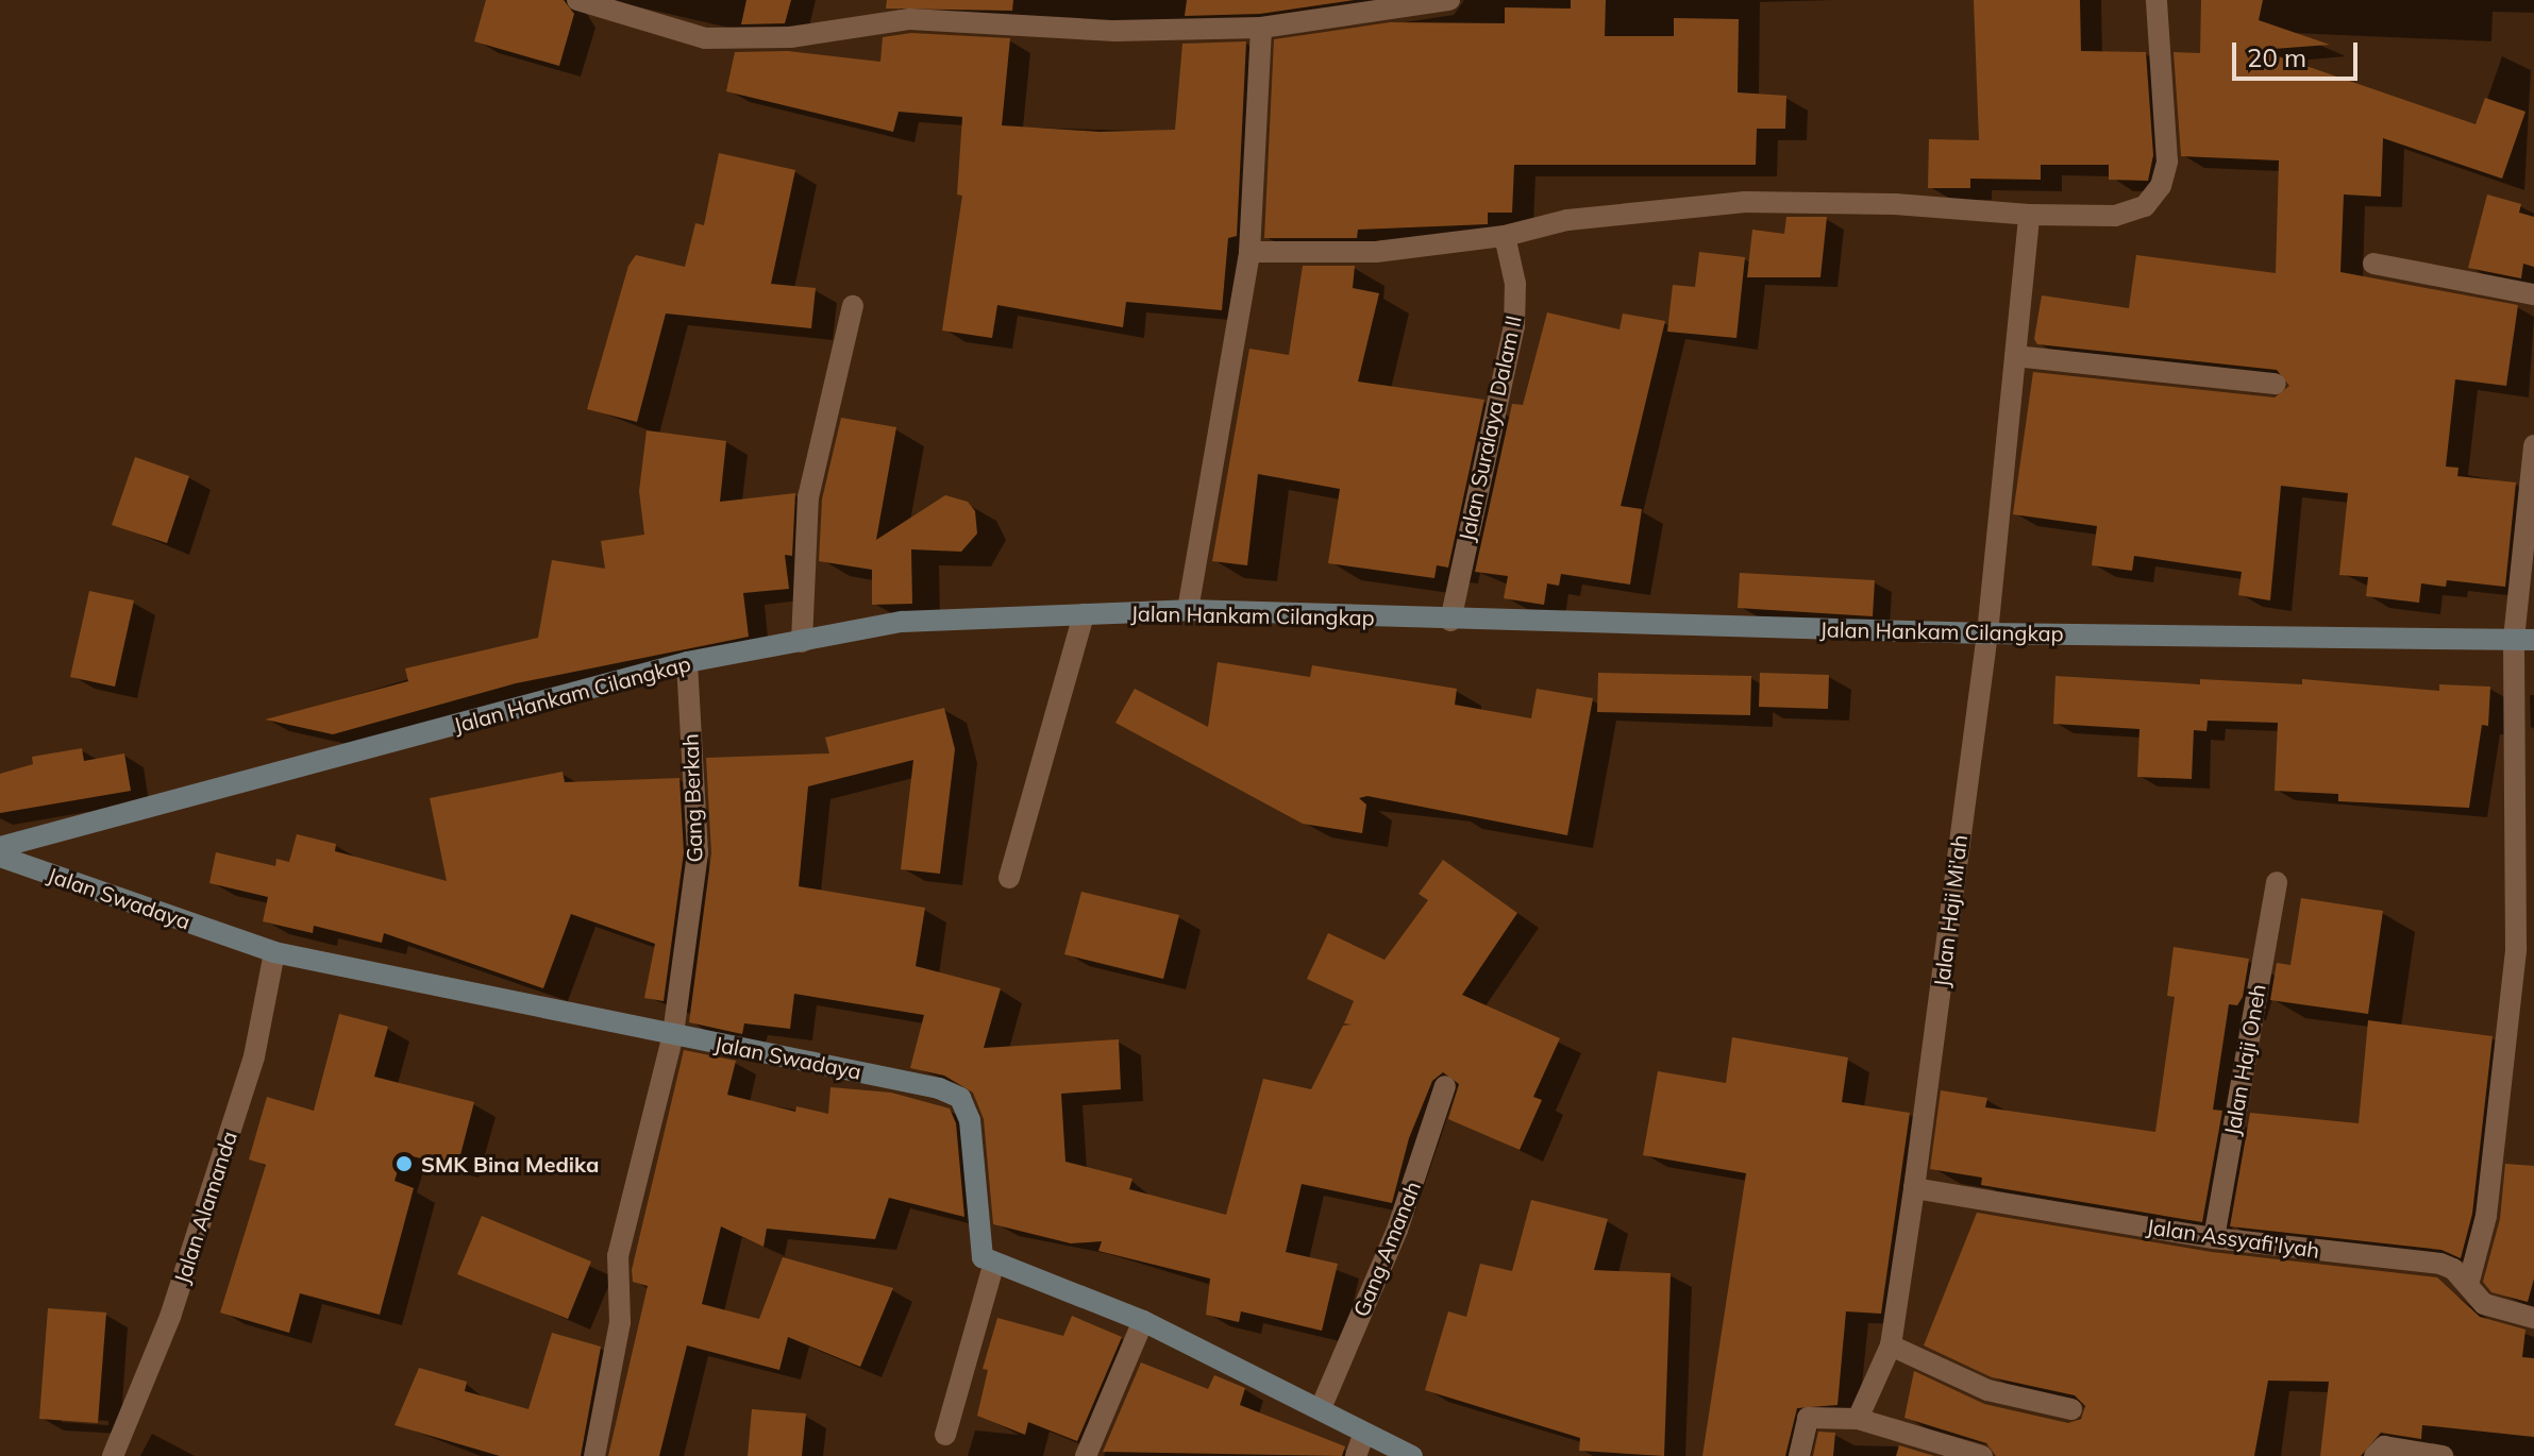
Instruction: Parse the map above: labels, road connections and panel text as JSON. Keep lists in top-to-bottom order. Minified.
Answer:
{"streets":{"street":["Jalan Suralaya Dalam II","Jalan Hankam Cilangkap","Gang Berkah","Jalan Swadaya","Jalan Haji Mi'ah","Jalan Haji Oneh","Jalan Alamanda","Jalan Assyafi'Iyah","Gang Amanah"]},"crossings":[["Jalan Suralaya Dalam II","Jalan Hankam Cilangkap"],["Jalan Hankam Cilangkap","Gang Berkah"],["Jalan Hankam Cilangkap","Jalan Haji Mi'ah"],["Gang Berkah","Jalan Swadaya"],["Jalan Swadaya","Jalan Alamanda"],["Jalan Haji Mi'ah","Jalan Assyafi'Iyah"],["Jalan Haji Oneh","Jalan Assyafi'Iyah"]],"places":["SMK Bina Medika"],"scale_bar":"20 m"}
